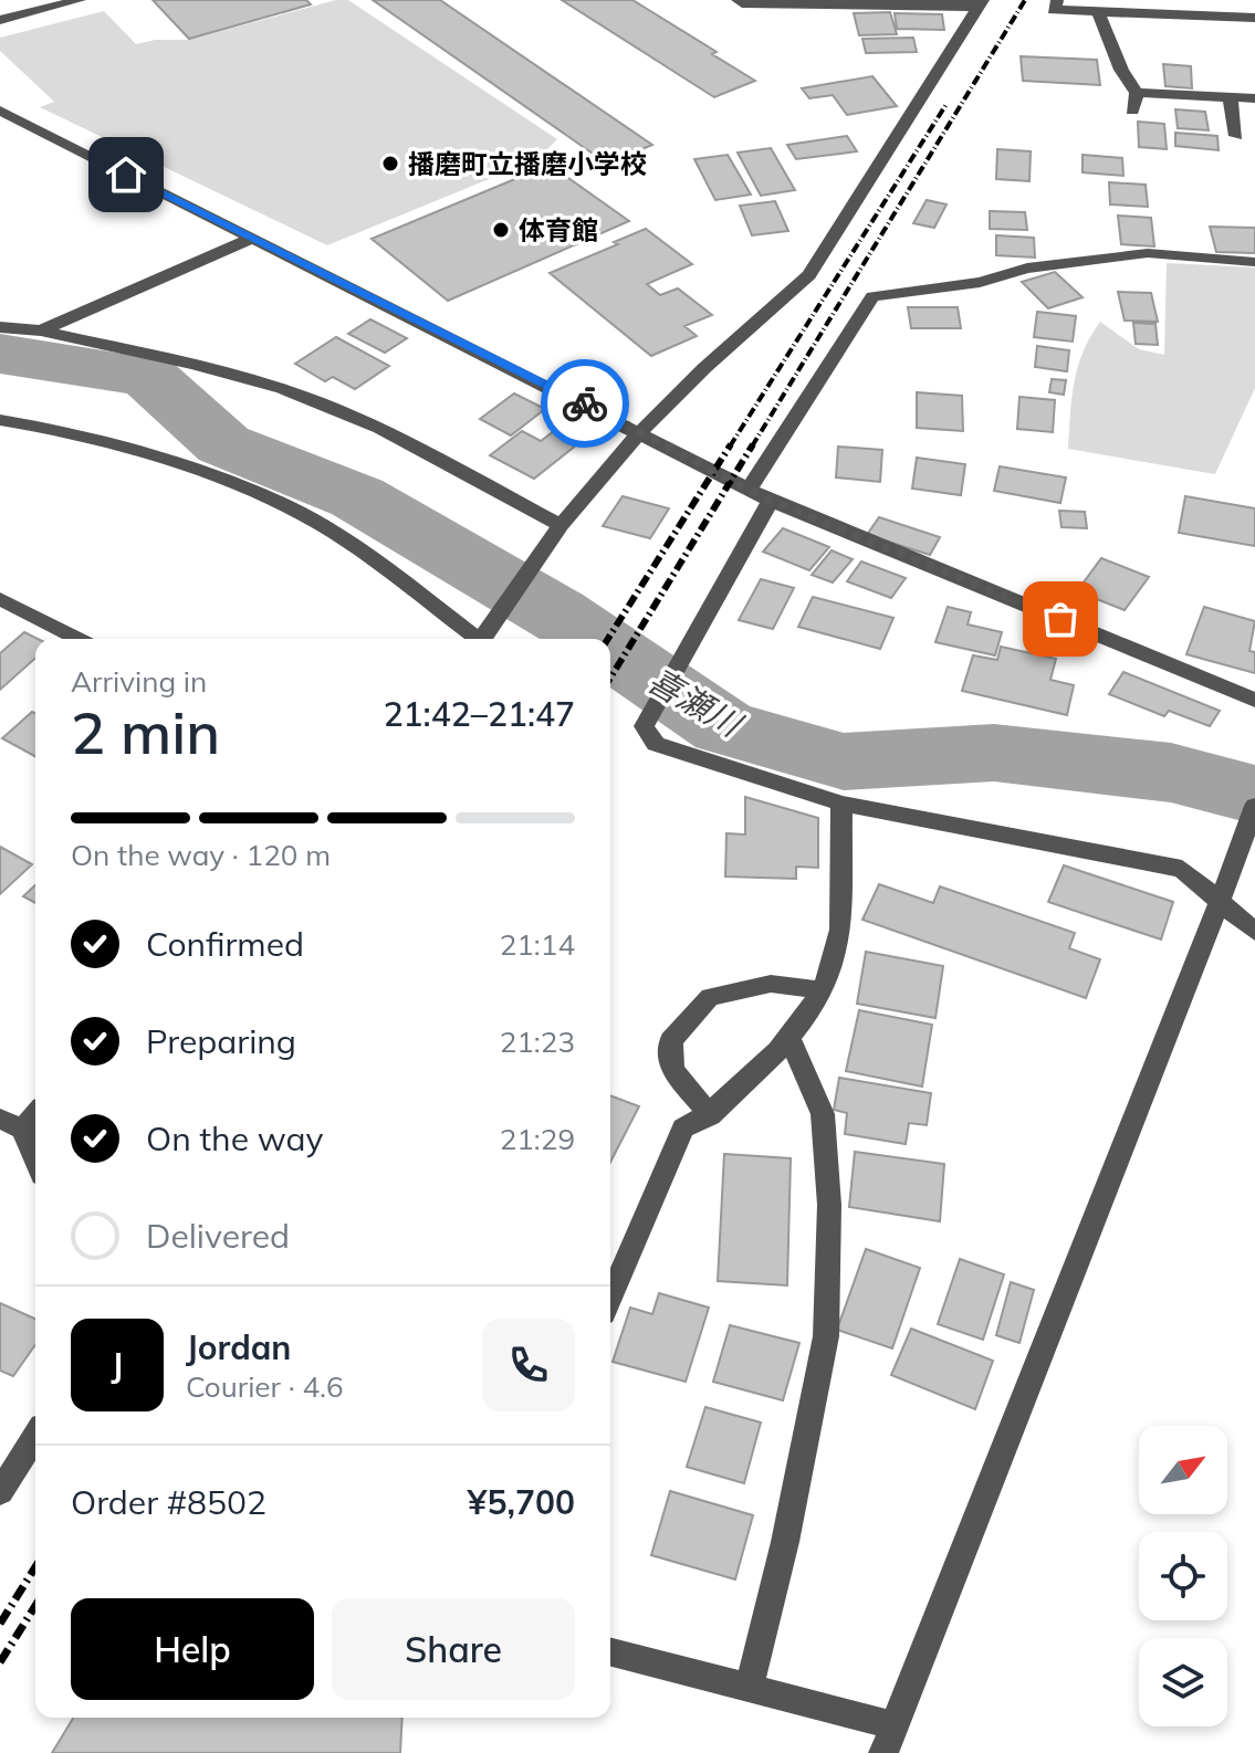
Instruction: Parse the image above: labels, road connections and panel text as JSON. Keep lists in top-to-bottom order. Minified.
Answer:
{"water":["喜瀬川"],"places":["播磨町立播磨小学校","体育館"],"north":"top right","page":{"heading":["2 min","Arriving in","21:42–21:47"],"panel":["Jordan","Courier · 4.6","Order #8502","¥5,700"],"bar":"On the way · 120 m","list":[["Confirmed","21:14"],["Preparing","21:23"],["On the way","21:29"],"Delivered"],"round":"J","buttons":["Help","Share"]}}
